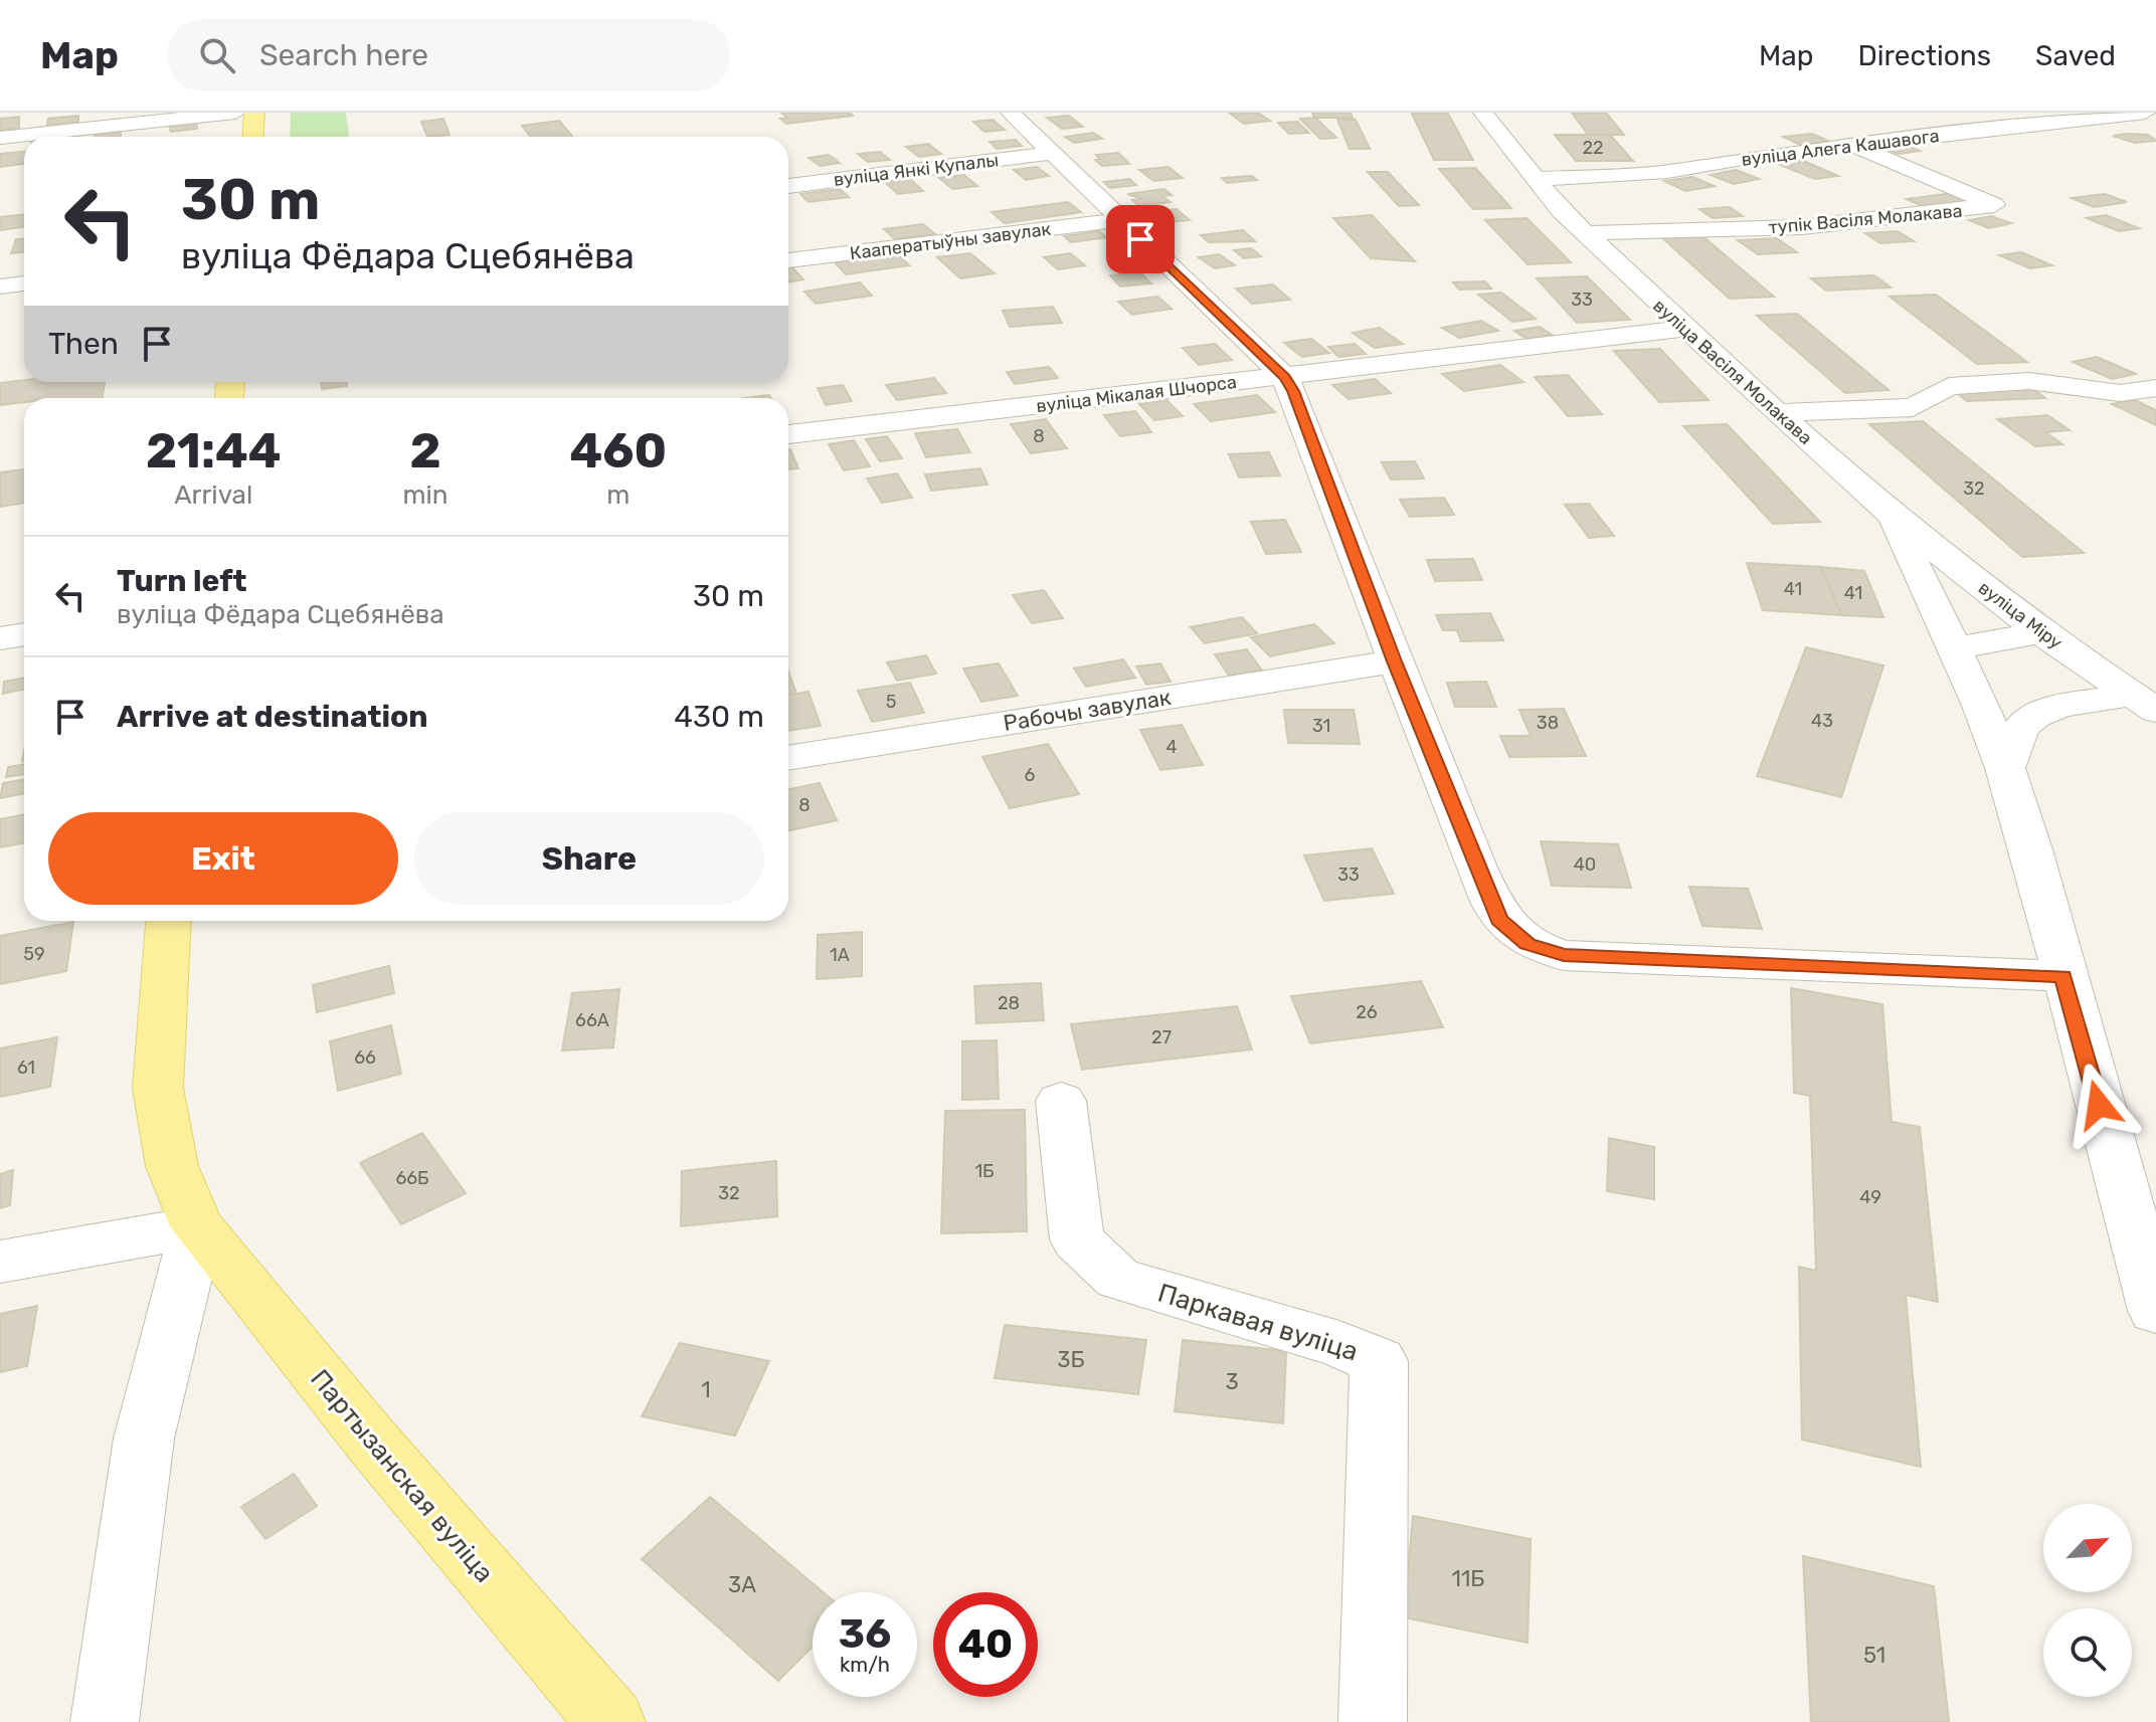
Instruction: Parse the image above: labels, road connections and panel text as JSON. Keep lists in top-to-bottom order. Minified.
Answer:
{"streets":{"main road":["Партызанская вуліца"],"street":["вуліца Алега Кашавога","вуліца Янкі Купалы","тупік Васіля Молакава","Кааператыўны завулак","вуліца Васіля Молакава","вуліца Мікалая Шчорса","вуліца Міру","Рабочы завулак","Паркавая вуліца"]},"crossings":[["вуліца Алега Кашавога","тупік Васіля Молакава"],["вуліца Алега Кашавога","вуліца Васіля Молакава"],["тупік Васіля Молакава","вуліца Васіля Молакава"],["вуліца Васіля Молакава","вуліца Мікалая Шчорса"],["вуліца Васіля Молакава","вуліца Міру"]],"house_numbers":["22","33","8","32","41","41","5","43","38","31","4","6","8","40","33","59","1А","28","26","66А","27","66","61","1Б","66Б","32","49","3Б","3","1","11Б","3А","51"],"north":"top right","page":{"header":"Map","search":"Search here","nav":["Map","Directions","Saved"],"turn":["30 m","вуліца Фёдара Сцебянёва"],"then":"Then","eta":["21:44","Arrival","2","min","460","m"],"list":[{"name":"Turn left","note":"вуліца Фёдара Сцебянёва","value":"30 m"},{"name":"Arrive at destination","value":"430 m"}],"buttons":["Exit","Share"],"speed":"36 km/h","limit":"40"}}
